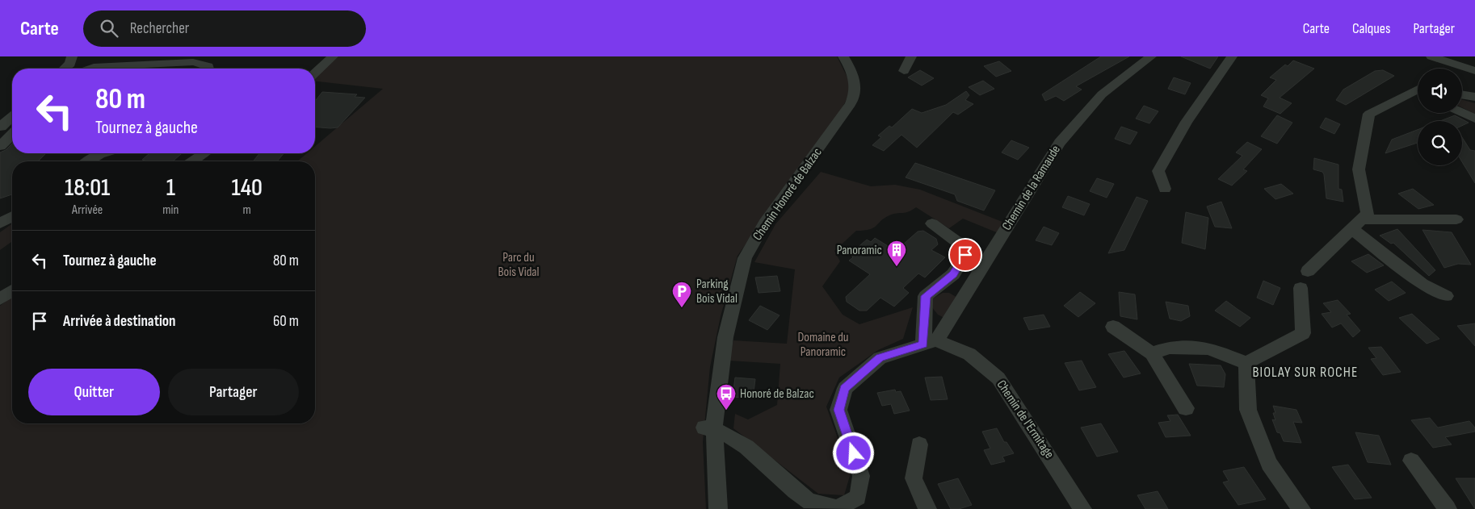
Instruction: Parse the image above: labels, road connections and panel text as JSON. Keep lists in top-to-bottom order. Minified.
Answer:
{"streets":{"street":["Chemin de la Ramaude","Chemin Honoré de Balzac","Chemin de l'Ermitage"]},"crossings":[["Chemin de la Ramaude","Chemin de l'Ermitage"]],"districts":["BIOLAY SUR ROCHE"],"parks":["Parc du Bois Vidal","Domaine du Panoramic"],"places":{"building":["Panoramic"],"parking":["Parking Bois Vidal"],"bus stop":["Honoré de Balzac"]},"page":{"header":"Carte","search":"Rechercher","nav":["Carte","Calques","Partager"],"turn":["80 m","Tournez à gauche"],"eta":["18:01","Arrivée","1","min","140","m"],"list":[{"name":"Tournez à gauche","value":"80 m"},{"name":"Arrivée à destination","value":"60 m"}],"buttons":["Quitter","Partager"]}}
